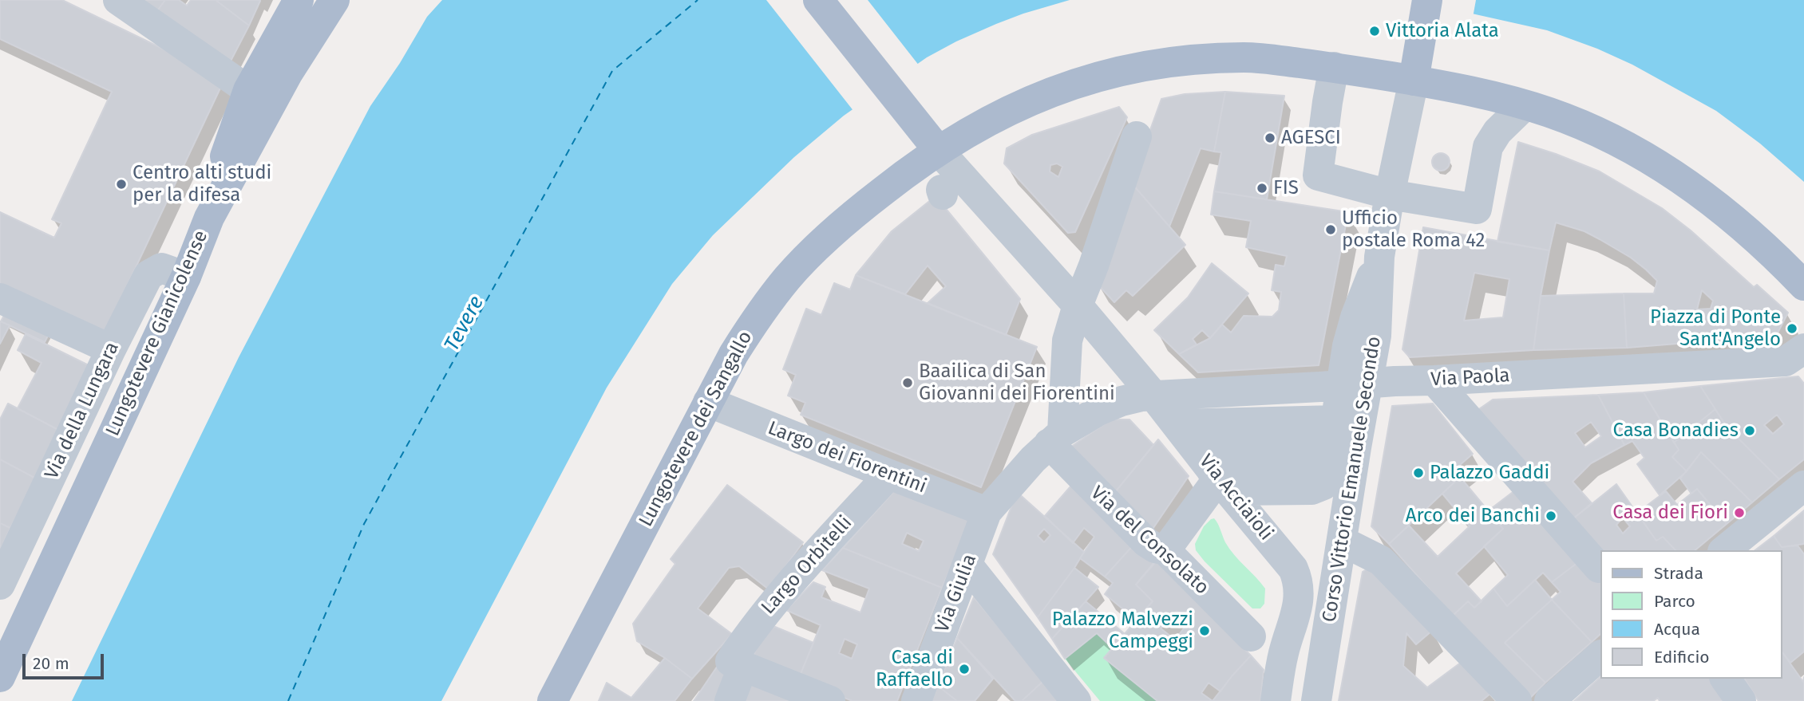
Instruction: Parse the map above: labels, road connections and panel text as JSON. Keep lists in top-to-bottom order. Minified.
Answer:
{"streets":{"main road":["Lungotevere Gianicolense","Lungotevere dei Sangallo"],"street":["Via Paola","Via della Lungara","Largo dei Fiorentini","Corso Vittorio Emanuele Secondo","Via Acciaioli","Via del Consolato","Largo Orbitelli","Via Giulia"]},"crossings":[["Lungotevere Gianicolense","Via della Lungara"],["Via Paola","Largo dei Fiorentini"],["Via Paola","Corso Vittorio Emanuele Secondo"],["Via Paola","Via Acciaioli"],["Via Paola","Via del Consolato"],["Via Paola","Via Giulia"],["Lungotevere dei Sangallo","Largo dei Fiorentini"],["Lungotevere dei Sangallo","Corso Vittorio Emanuele Secondo"],["Largo dei Fiorentini","Largo Orbitelli"],["Largo dei Fiorentini","Via Giulia"],["Corso Vittorio Emanuele Secondo","Via Acciaioli"]],"water":["Tevere"],"places":["Vittoria Alata","AGESCI","Centro alti studi per la difesa","FIS","Ufficio postale Roma 42","Piazza di Ponte Sant'Angelo","Baailica di San Giovanni dei Fiorentini","Casa Bonadies","Palazzo Gaddi","Casa dei Fiori","Arco dei Banchi","Palazzo Malvezzi Campeggi","Casa di Raffaello"],"legend":["Strada","Parco","Acqua","Edificio"],"scale_bar":"20 m"}
